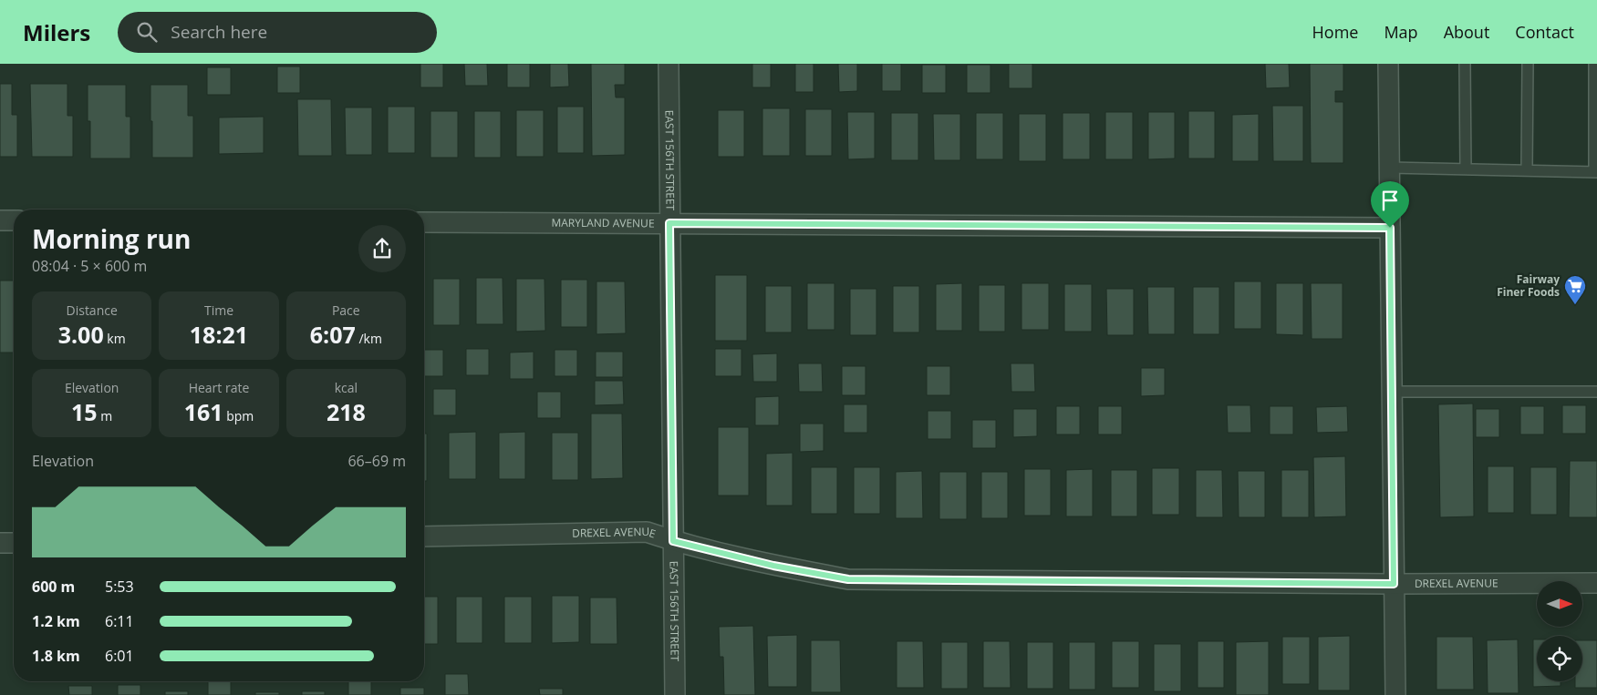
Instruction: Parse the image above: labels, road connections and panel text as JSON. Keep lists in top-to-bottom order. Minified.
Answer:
{"streets":{"street":["EAST 156TH STREET","MARYLAND AVENUE","DREXEL AVENUE"]},"crossings":[["EAST 156TH STREET","MARYLAND AVENUE"],["EAST 156TH STREET","DREXEL AVENUE"]],"places":{"supermarket":["Fairway Finer Foods"]},"north":"right","page":{"header":"Milers","search":"Search here","nav":["Home","Map","About","Contact"],"heading":["Morning run","08:04 · 5 × 600 m"],"stats":[["Distance","3.00 km"],["Time","18:21"],["Pace","6:07 /km"],["Elevation","15 m"],["Heart rate","161 bpm"],["kcal","218"]],"chart":["Elevation","66–69 m"],"list":[{"name":"600 m","note":"5:53"},{"name":"1.2 km","note":"6:11"},{"name":"1.8 km","note":"6:01"}]}}
